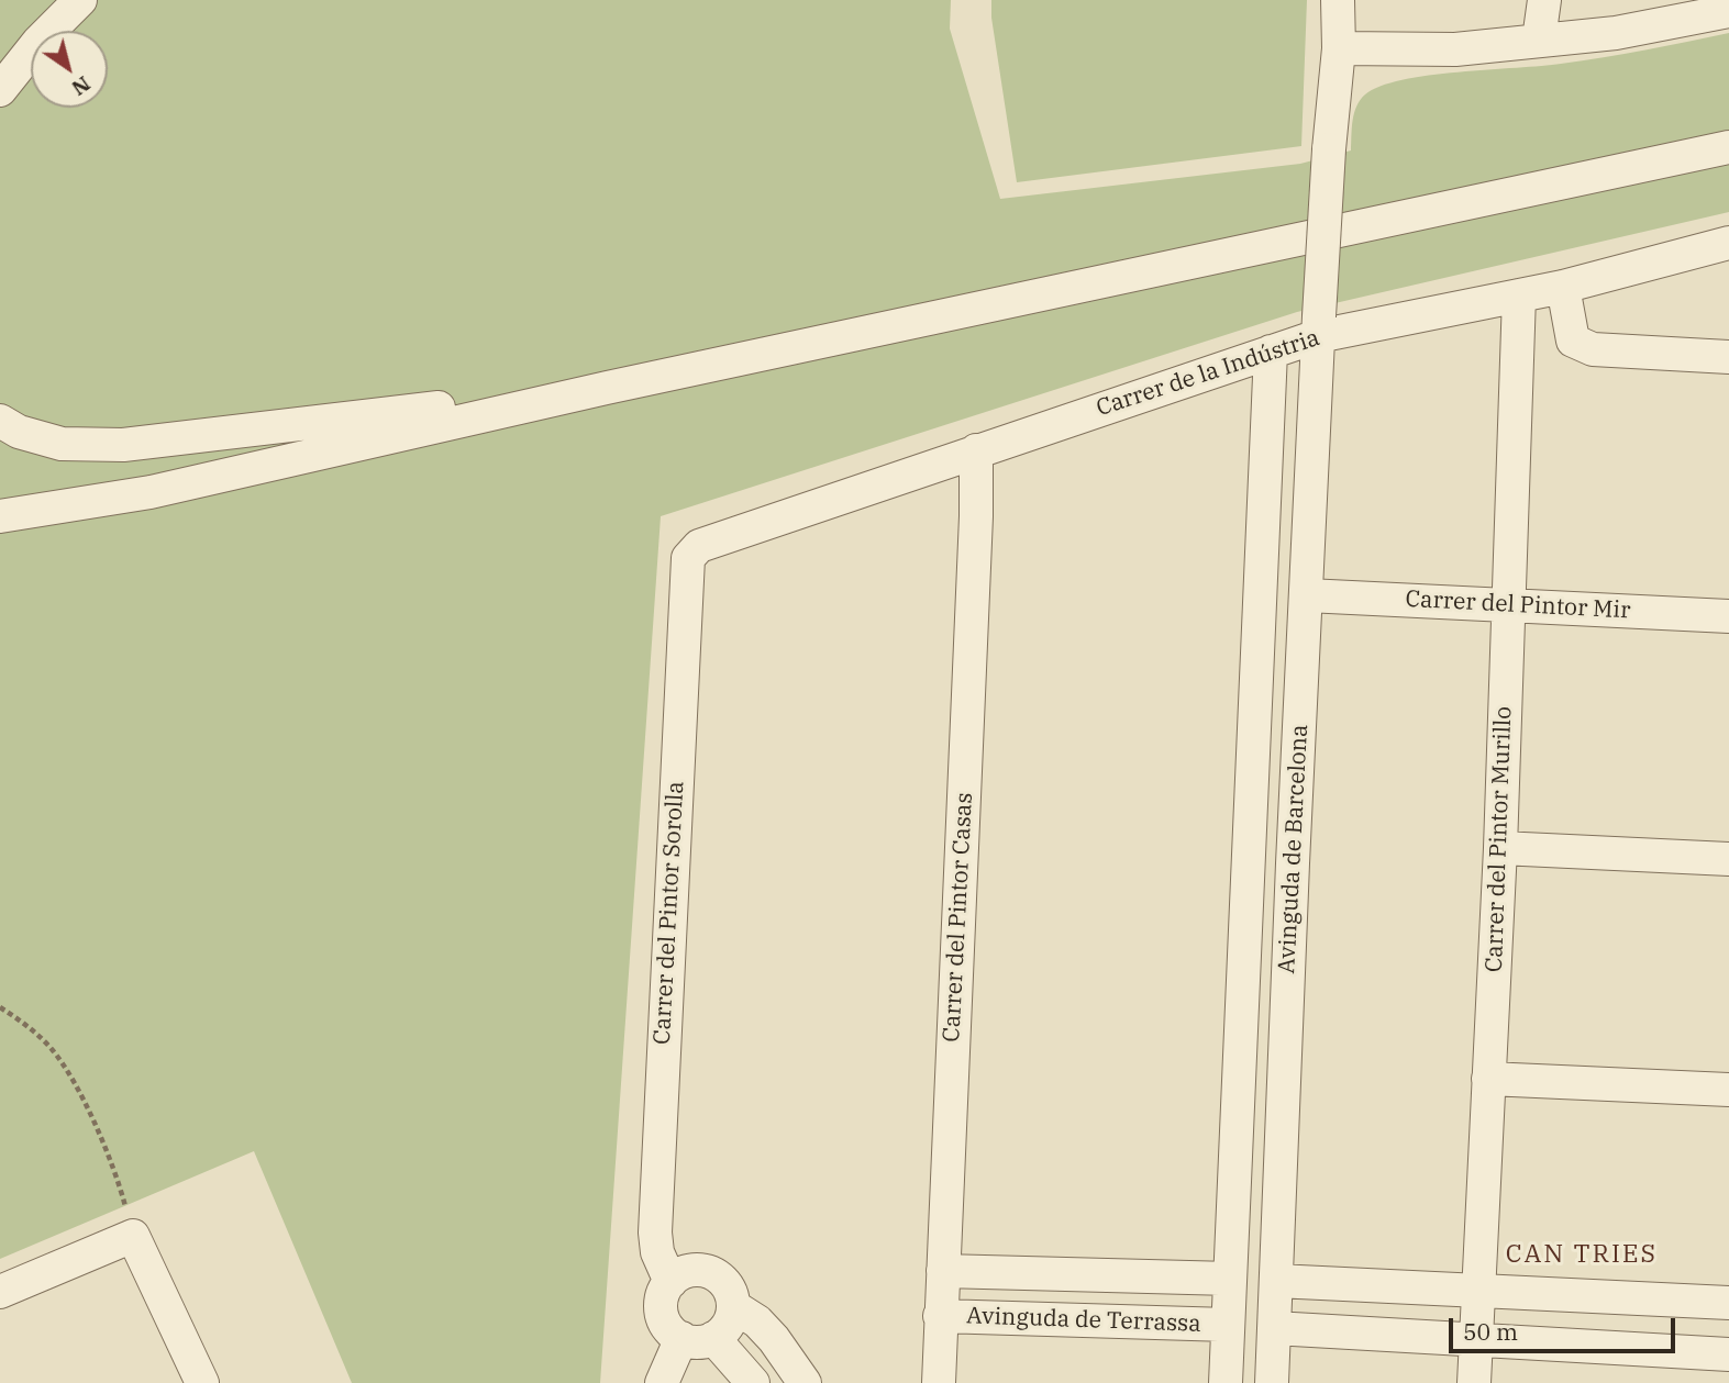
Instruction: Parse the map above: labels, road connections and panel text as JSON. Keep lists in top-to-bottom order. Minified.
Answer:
{"streets":{"street":["Carrer de la Indústria","Carrer del Pintor Mir","Carrer del Pintor Murillo","Avinguda de Barcelona","Carrer del Pintor Sorolla","Carrer del Pintor Casas","Avinguda de Terrassa"]},"crossings":[["Carrer de la Indústria","Carrer del Pintor Murillo"],["Carrer de la Indústria","Avinguda de Barcelona"],["Carrer de la Indústria","Carrer del Pintor Sorolla"],["Carrer de la Indústria","Carrer del Pintor Casas"],["Carrer del Pintor Mir","Carrer del Pintor Murillo"],["Carrer del Pintor Mir","Avinguda de Barcelona"],["Avinguda de Barcelona","Avinguda de Terrassa"],["Carrer del Pintor Casas","Avinguda de Terrassa"]],"districts":["CAN TRIES"],"scale_bar":"50 m","north":"bottom right"}
